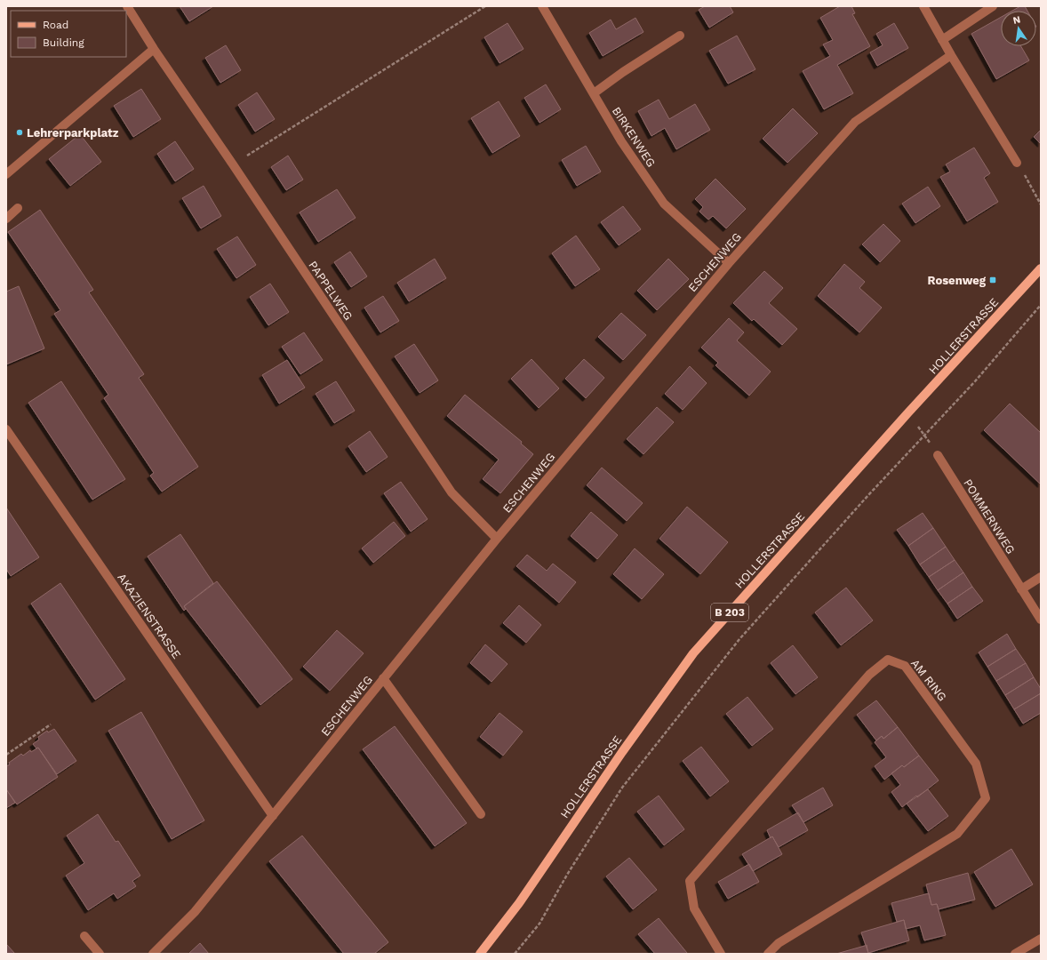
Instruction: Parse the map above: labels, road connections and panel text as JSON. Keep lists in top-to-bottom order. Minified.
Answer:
{"streets":{"main road":["HOLLERSTRASSE","B 203"],"street":["BIRKENWEG","ESCHENWEG","PAPPELWEG","POMMERNWEG","AKAZIENSTRASSE","AM RING"]},"crossings":[["BIRKENWEG","ESCHENWEG"],["ESCHENWEG","PAPPELWEG"],["ESCHENWEG","AKAZIENSTRASSE"]],"places":{"other":["Lehrerparkplatz"],"transit":["Rosenweg"]},"legend":["Road","Building"],"north":"top"}
